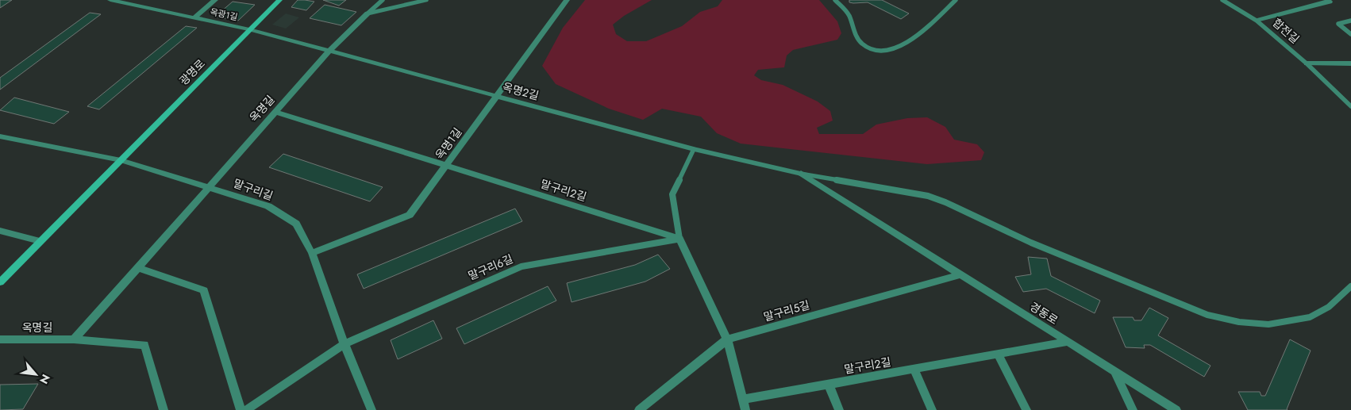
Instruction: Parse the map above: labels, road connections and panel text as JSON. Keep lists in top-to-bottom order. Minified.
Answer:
{"streets":{"street":["옥광1길","합전길","광명로","옥명2길","옥명길","옥명1길","말구리길","말구리2길","말구리6길","말구리5길","경동로"]},"crossings":[["옥광1길","광명로"],["옥광1길","옥명2길"],["광명로","옥명2길"],["광명로","말구리길"],["옥명2길","옥명길"],["옥명2길","옥명1길"],["옥명길","말구리길"],["옥명길","말구리2길"],["옥명1길","말구리길"],["옥명1길","말구리2길"],["말구리길","말구리6길"],["말구리2길","말구리6길"],["말구리2길","경동로"],["말구리5길","경동로"]],"north":"bottom right"}
